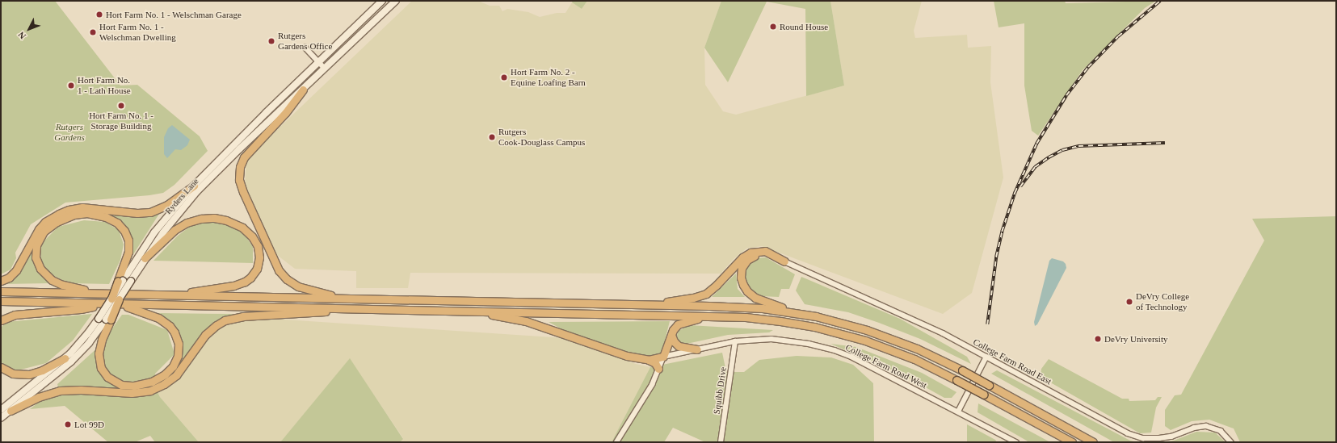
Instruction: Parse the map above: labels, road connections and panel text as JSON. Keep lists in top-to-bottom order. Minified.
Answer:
{"streets":{"main road":["Ryders Lane"],"street":["College Farm Road East","College Farm Road West","Squibb Drive"]},"crossings":[["College Farm Road West","Squibb Drive"]],"parks":["Rutgers Gardens"],"places":["Hort Farm No. 1 - Welschman Garage","Round House","Hort Farm No. 1 - Welschman Dwelling","Rutgers Gardens Office","Hort Farm No. 2 - Equine Loafing Barn","Hort Farm No. 1 - Lath House","Hort Farm No. 1 - Storage Building","Rutgers Cook-Douglass Campus","DeVry College of Technology","DeVry University","Lot 99D"],"north":"bottom left"}
